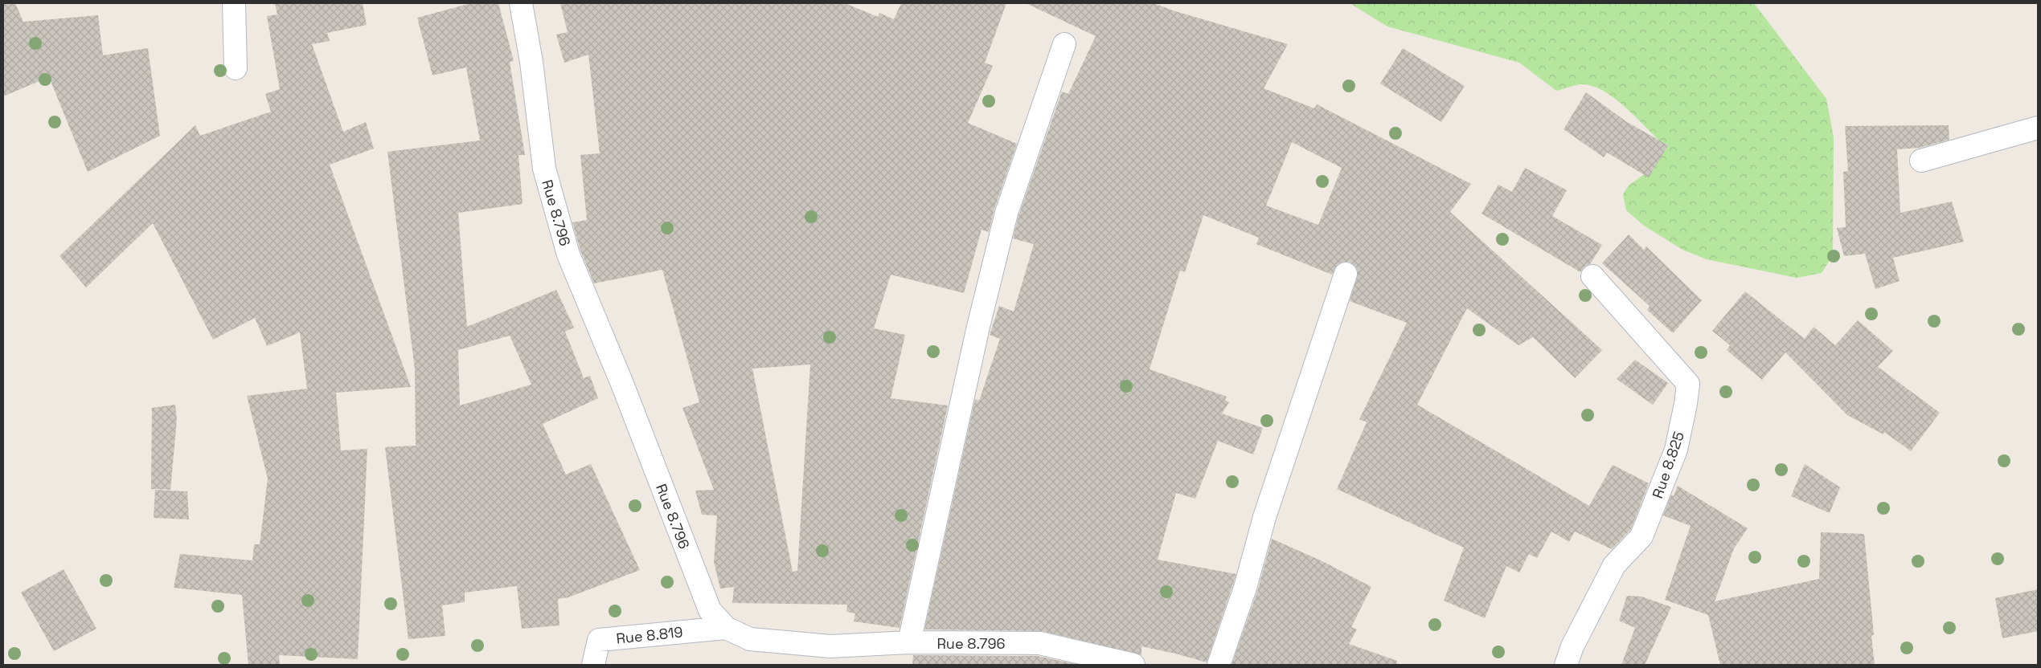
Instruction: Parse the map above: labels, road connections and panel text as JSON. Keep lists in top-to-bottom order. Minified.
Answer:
{"streets":{"street":["Rue 8.796","Rue 8.825","Rue 8.819"]},"crossings":[["Rue 8.796","Rue 8.819"]]}
